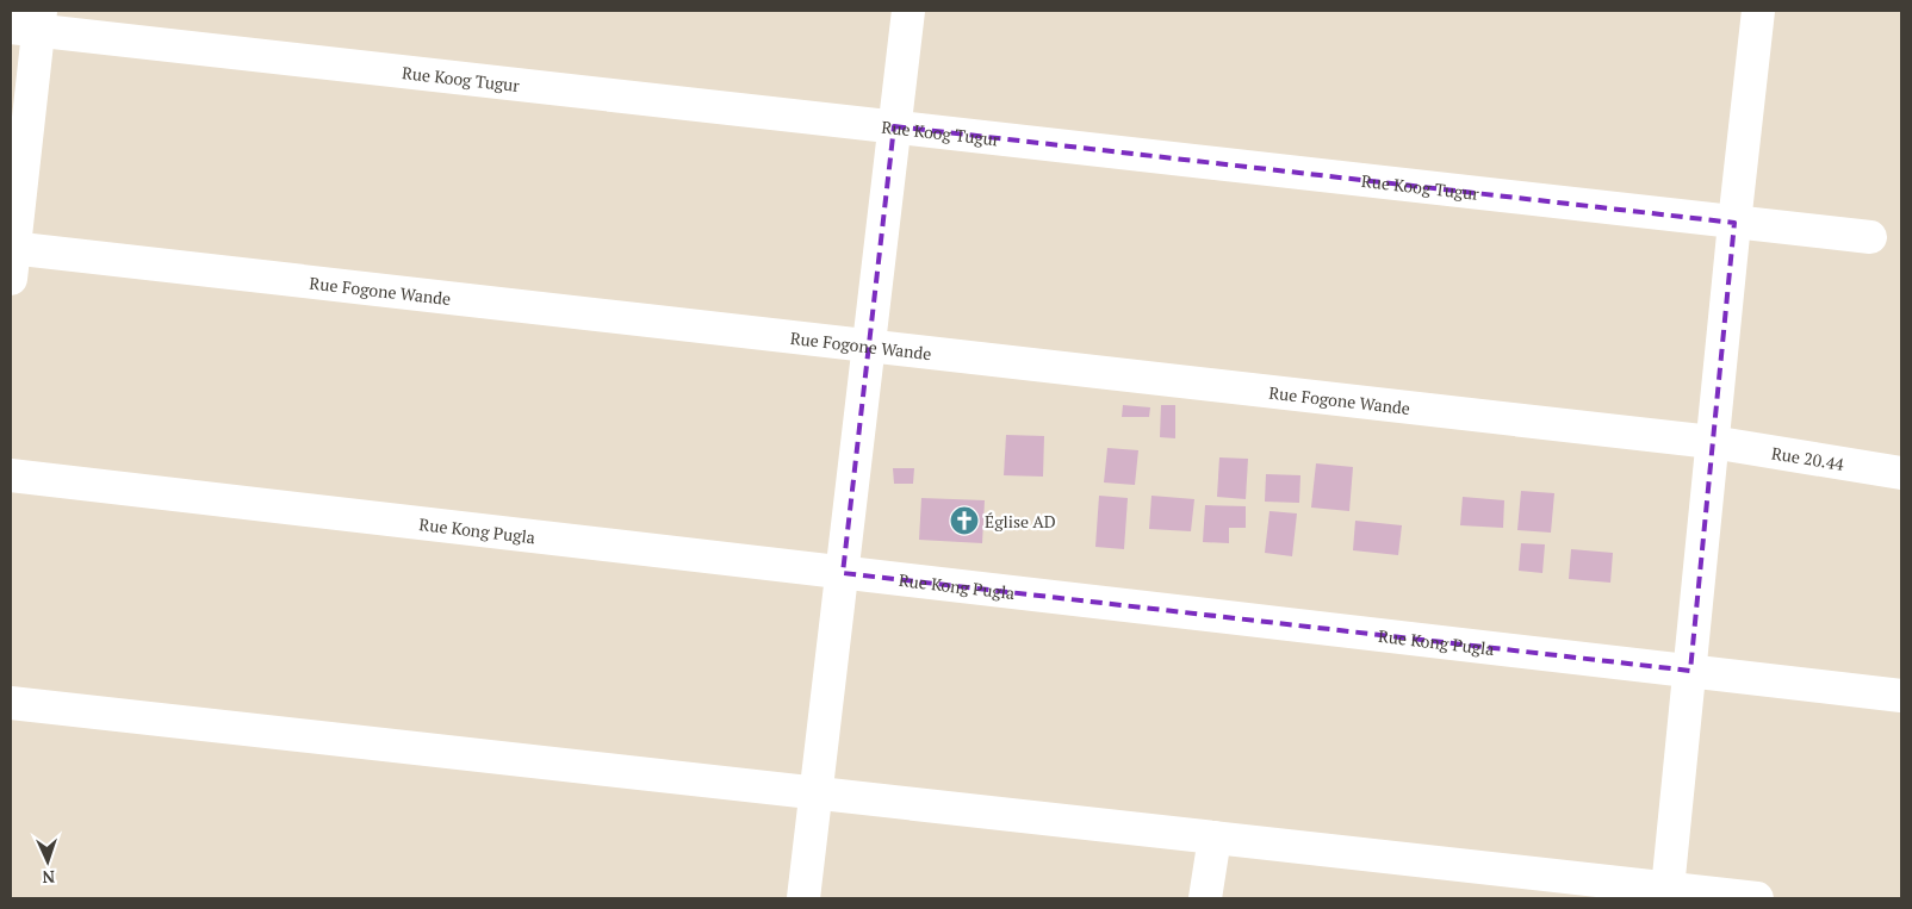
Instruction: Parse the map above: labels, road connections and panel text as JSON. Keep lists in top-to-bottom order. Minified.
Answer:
{"streets":{"street":["Rue Koog Tugur","Rue Fogone Wande","Rue 20.44","Rue Kong Pugla"]},"crossings":[["Rue Fogone Wande","Rue 20.44"]],"places":{"church":["Église AD"]},"north":"bottom"}
